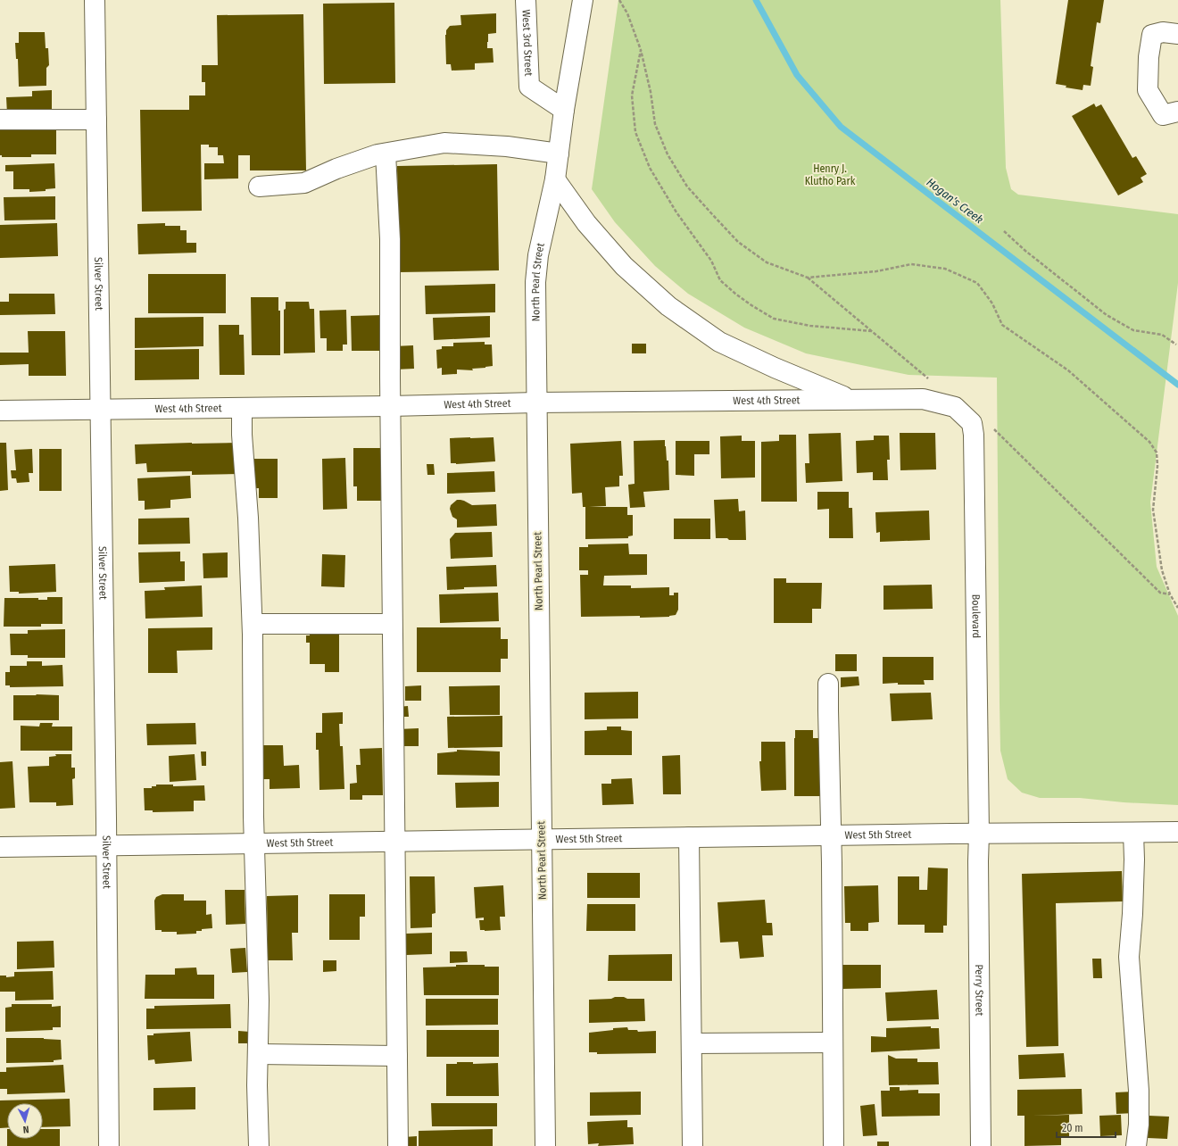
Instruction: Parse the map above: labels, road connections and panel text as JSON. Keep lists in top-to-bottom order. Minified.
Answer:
{"streets":{"street":["West 3rd Street","North Pearl Street","Silver Street","West 4th Street","Boulevard","West 5th Street","Perry Street"]},"crossings":[["West 3rd Street","North Pearl Street"],["North Pearl Street","West 4th Street"],["North Pearl Street","West 5th Street"],["Silver Street","West 4th Street"],["Silver Street","West 5th Street"],["West 4th Street","Boulevard"],["Boulevard","West 5th Street"],["Boulevard","Perry Street"],["West 5th Street","Perry Street"]],"water":["Hogan's Creek"],"parks":["Henry J. Klutho Park"],"scale_bar":"20 m","north":"bottom"}
